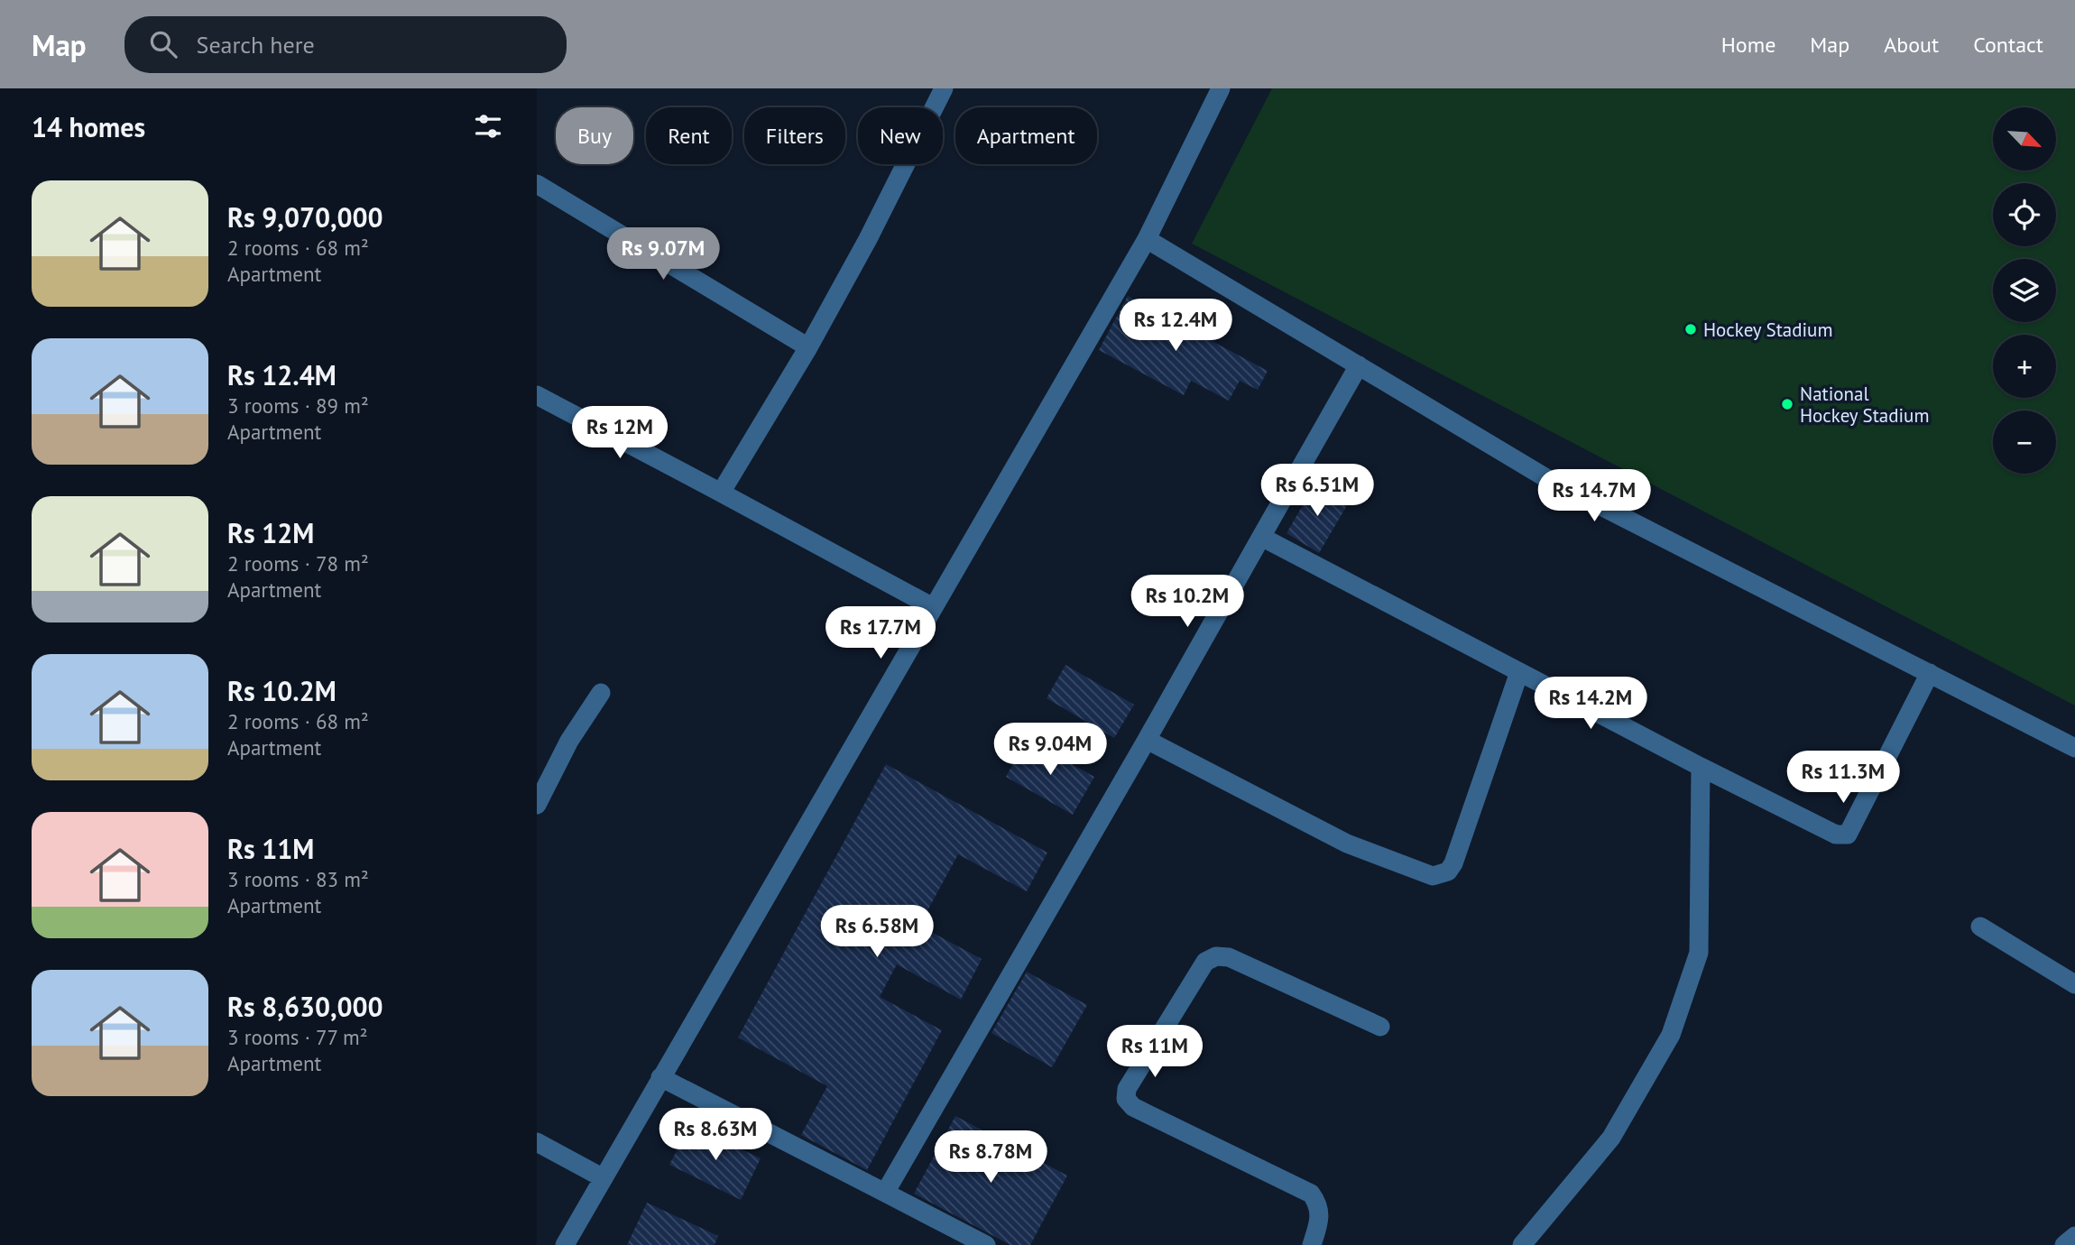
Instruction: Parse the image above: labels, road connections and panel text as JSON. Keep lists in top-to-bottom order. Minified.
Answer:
{"places":["Hockey Stadium","National Hockey Stadium"],"north":"bottom right","page":{"header":"Map","search":"Search here","nav":["Home","Map","About","Contact"],"heading":"14 homes","map_buttons":["+","−"],"chip":["Buy","Rent","Filters","New","Apartment"],"list":[{"name":"Rs 9,070,000","note":"2 rooms · 68 m² · Apartment"},{"name":"Rs 12.4M","note":"3 rooms · 89 m² · Apartment"},{"name":"Rs 12M","note":"2 rooms · 78 m² · Apartment"},{"name":"Rs 10.2M","note":"2 rooms · 68 m² · Apartment"},{"name":"Rs 11M","note":"3 rooms · 83 m² · Apartment"},{"name":"Rs 8,630,000","note":"3 rooms · 77 m² · Apartment"}],"price":["Rs 9.07M","Rs 12.4M","Rs 12M","Rs 6.51M","Rs 14.7M","Rs 10.2M","Rs 17.7M","Rs 14.2M","Rs 9.04M","Rs 11.3M","Rs 6.58M","Rs 11M","Rs 8.63M","Rs 8.78M"]}}
